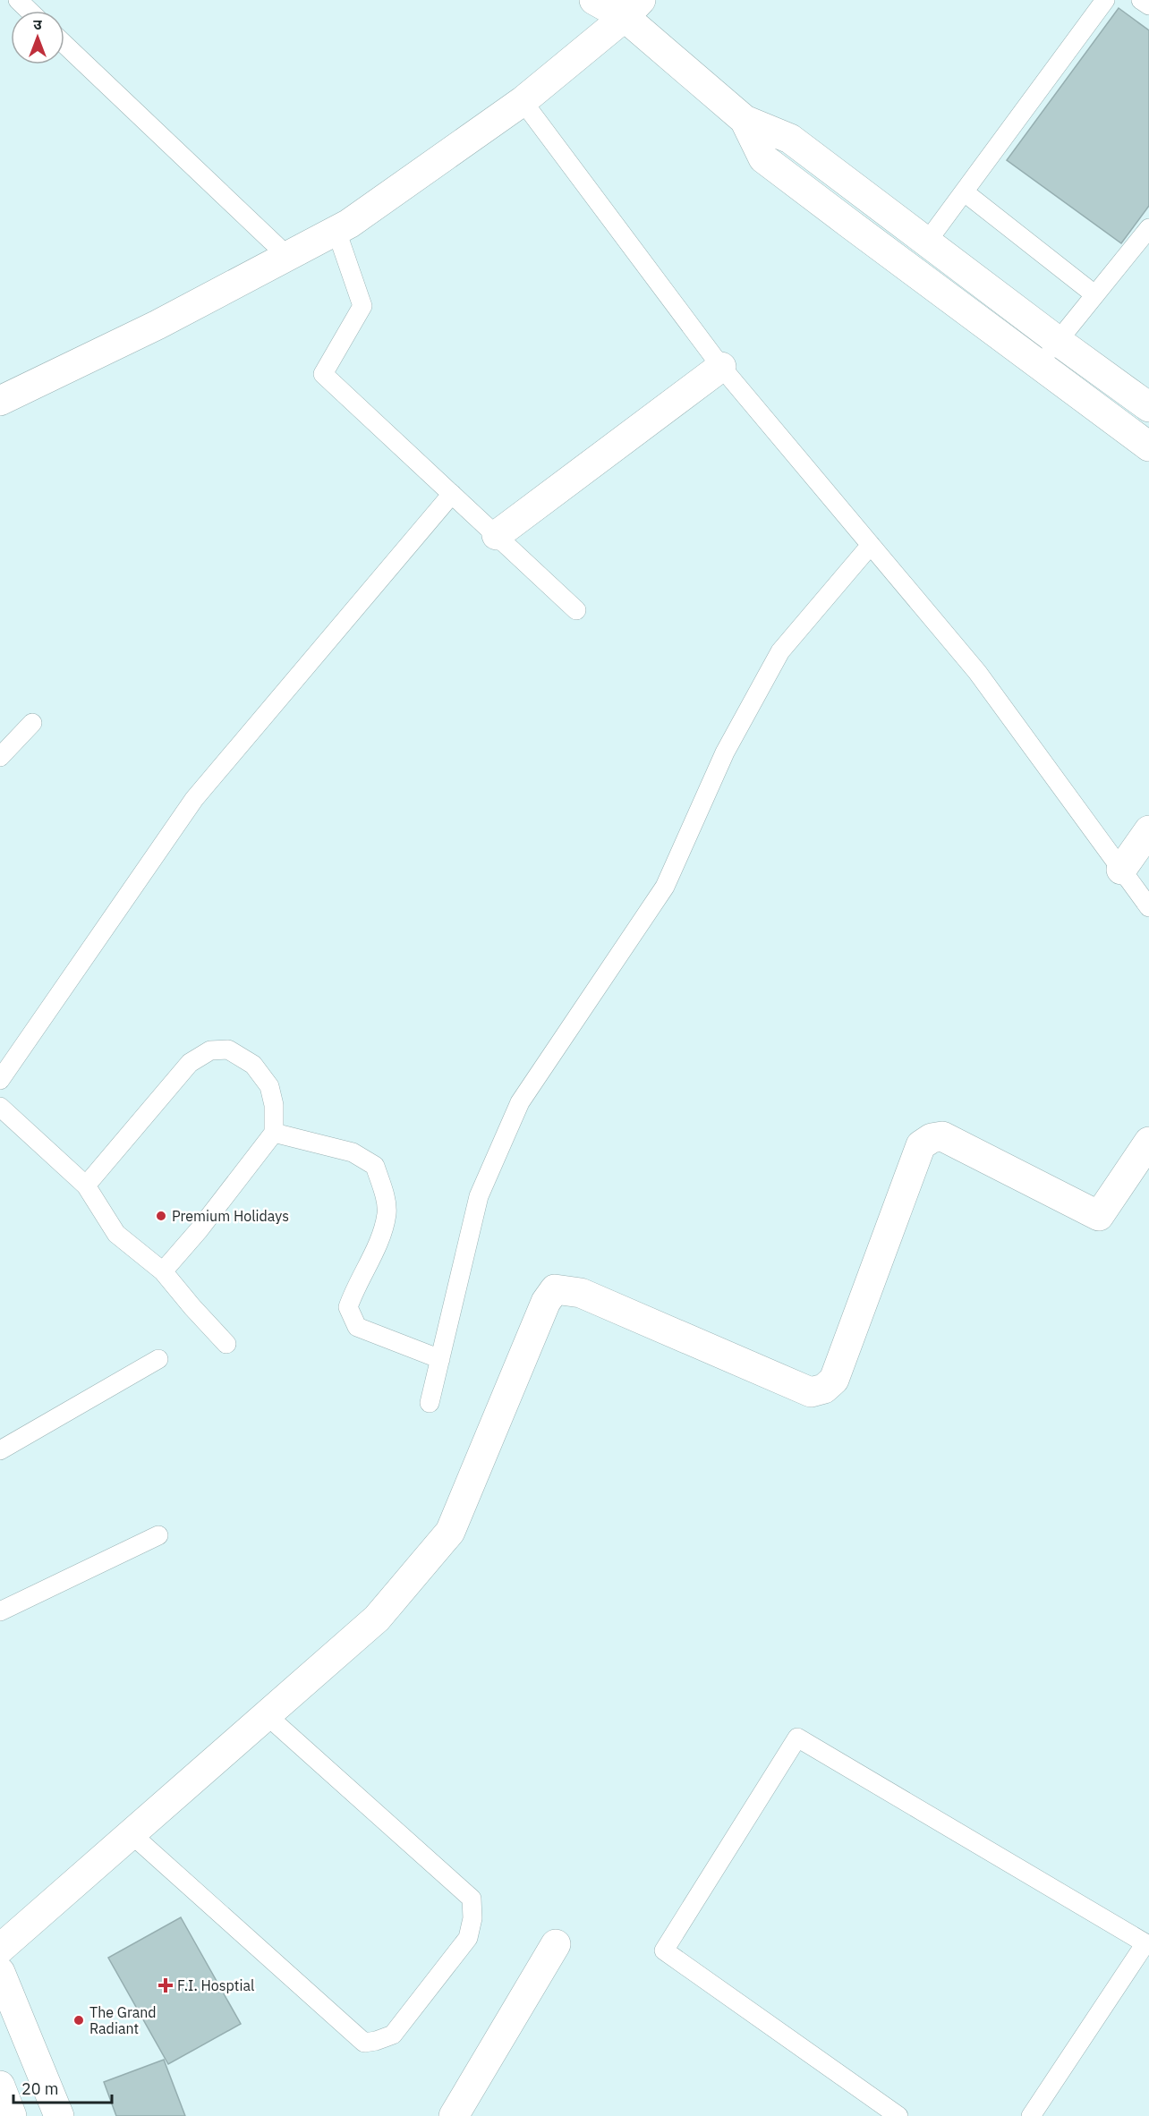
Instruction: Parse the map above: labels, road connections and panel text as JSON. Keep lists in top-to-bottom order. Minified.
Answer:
{"places":{"other":["Premium Holidays","The Grand Radiant"],"health":["F.I. Hosptial"]},"scale_bar":"20 m","north":"top"}
